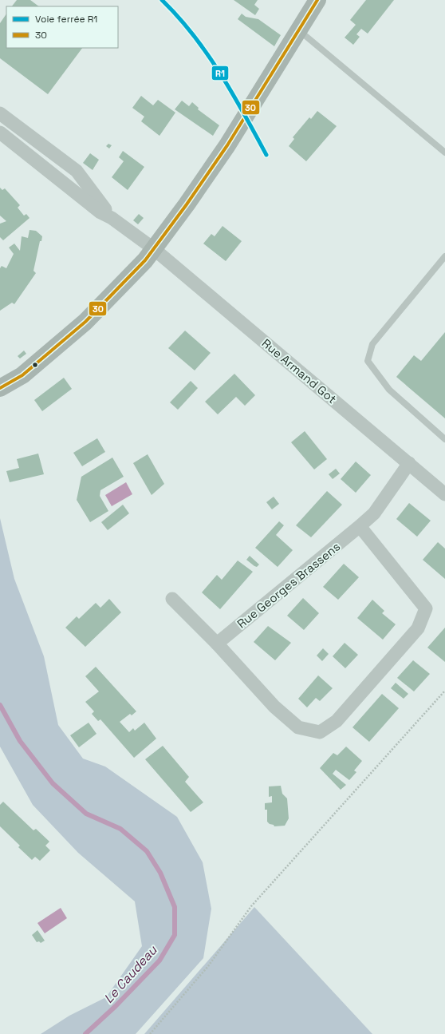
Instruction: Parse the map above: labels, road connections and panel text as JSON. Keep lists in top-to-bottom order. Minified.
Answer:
{"streets":{"street":["Rue Armand Got","Rue Georges Brassens"]},"crossings":[["Rue Armand Got","Rue Georges Brassens"]],"water":["Le Caudeau"],"lines":["rail line R1","transit line 30"],"legend":["Voie ferrée R1","30"]}
